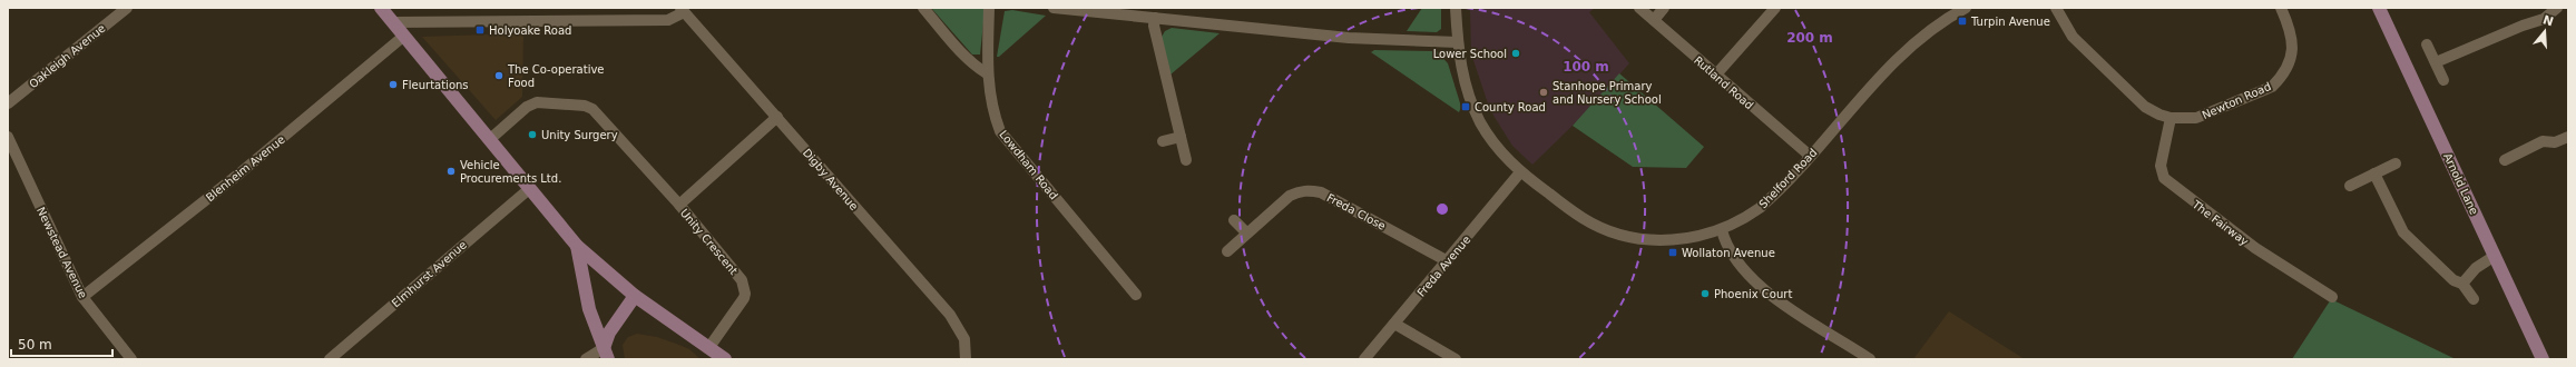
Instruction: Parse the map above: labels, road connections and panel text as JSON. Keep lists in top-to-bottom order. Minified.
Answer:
{"streets":{"street":["Oakleigh Avenue","Rutland Road","Newton Road","Lowdham Road","Blenheim Avenue","Shelford Road","Digby Avenue","Arnold Lane","Freda Close","The Fairway","Unity Crescent","Newstead Avenue","Freda Avenue","Elmhurst Avenue"]},"crossings":[["Rutland Road","Shelford Road"],["Newton Road","The Fairway"],["Blenheim Avenue","Newstead Avenue"],["Shelford Road","Freda Avenue"],["Digby Avenue","Unity Crescent"],["Freda Close","Freda Avenue"]],"places":{"transit":["Turpin Avenue","Holyoake Road","County Road","Wollaton Avenue"],"other":["Lower School","The Co-operative Food","Fleurtations","Stanhope Primary and Nursery School","Unity Surgery","Vehicle Procurements Ltd.","Phoenix Court"]},"scale_bar":"50 m","north":"top","rings":["200 m","100 m"]}
